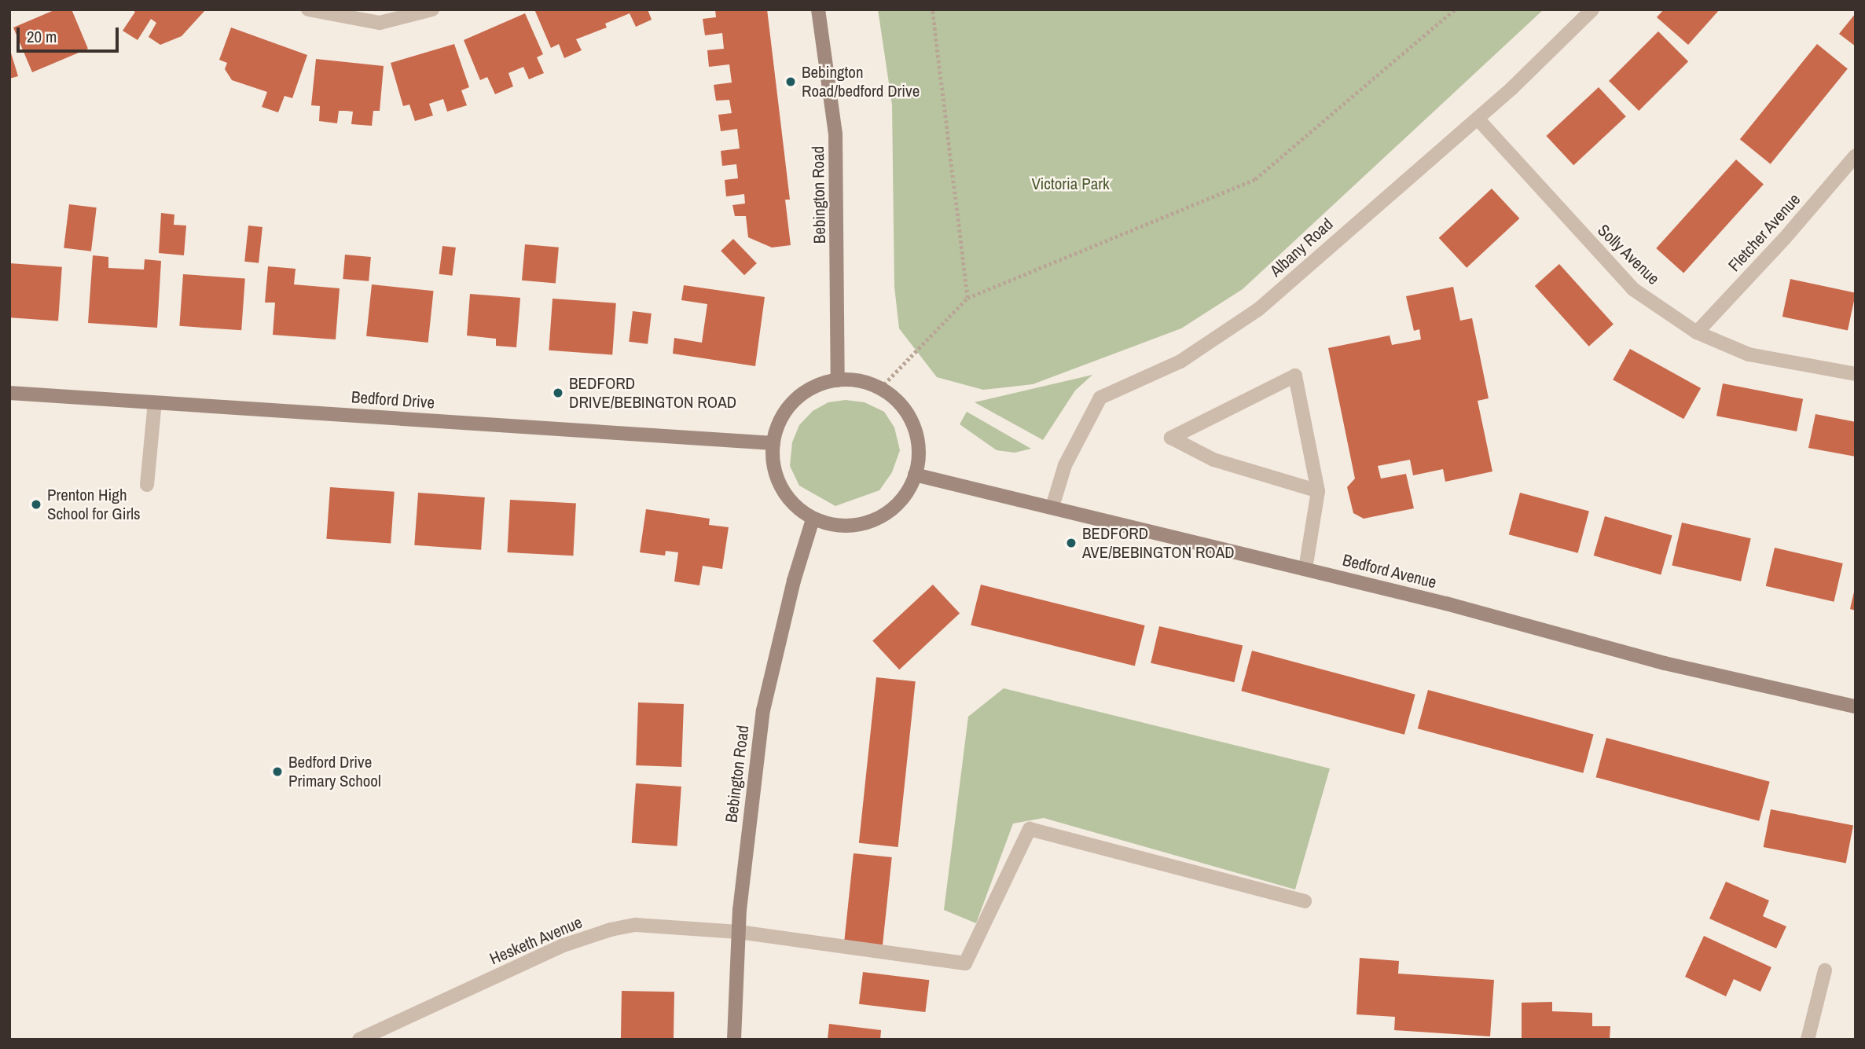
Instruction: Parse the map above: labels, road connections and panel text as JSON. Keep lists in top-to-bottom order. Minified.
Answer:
{"streets":{"main road":["Bebington Road","Bedford Drive","Bedford Avenue"],"street":["Fletcher Avenue","Albany Road","Solly Avenue","Hesketh Avenue"]},"crossings":[["Bebington Road","Bedford Drive"],["Bebington Road","Bedford Avenue"],["Bebington Road","Hesketh Avenue"],["Fletcher Avenue","Solly Avenue"],["Albany Road","Solly Avenue"],["Albany Road","Bedford Avenue"],["Bedford Drive","Bedford Avenue"]],"parks":["Victoria Park"],"places":["Bebington Road/bedford Drive","BEDFORD DRIVE/BEBINGTON ROAD","Prenton High School for Girls","BEDFORD AVE/BEBINGTON ROAD","Bedford Drive Primary School"],"scale_bar":"20 m"}
